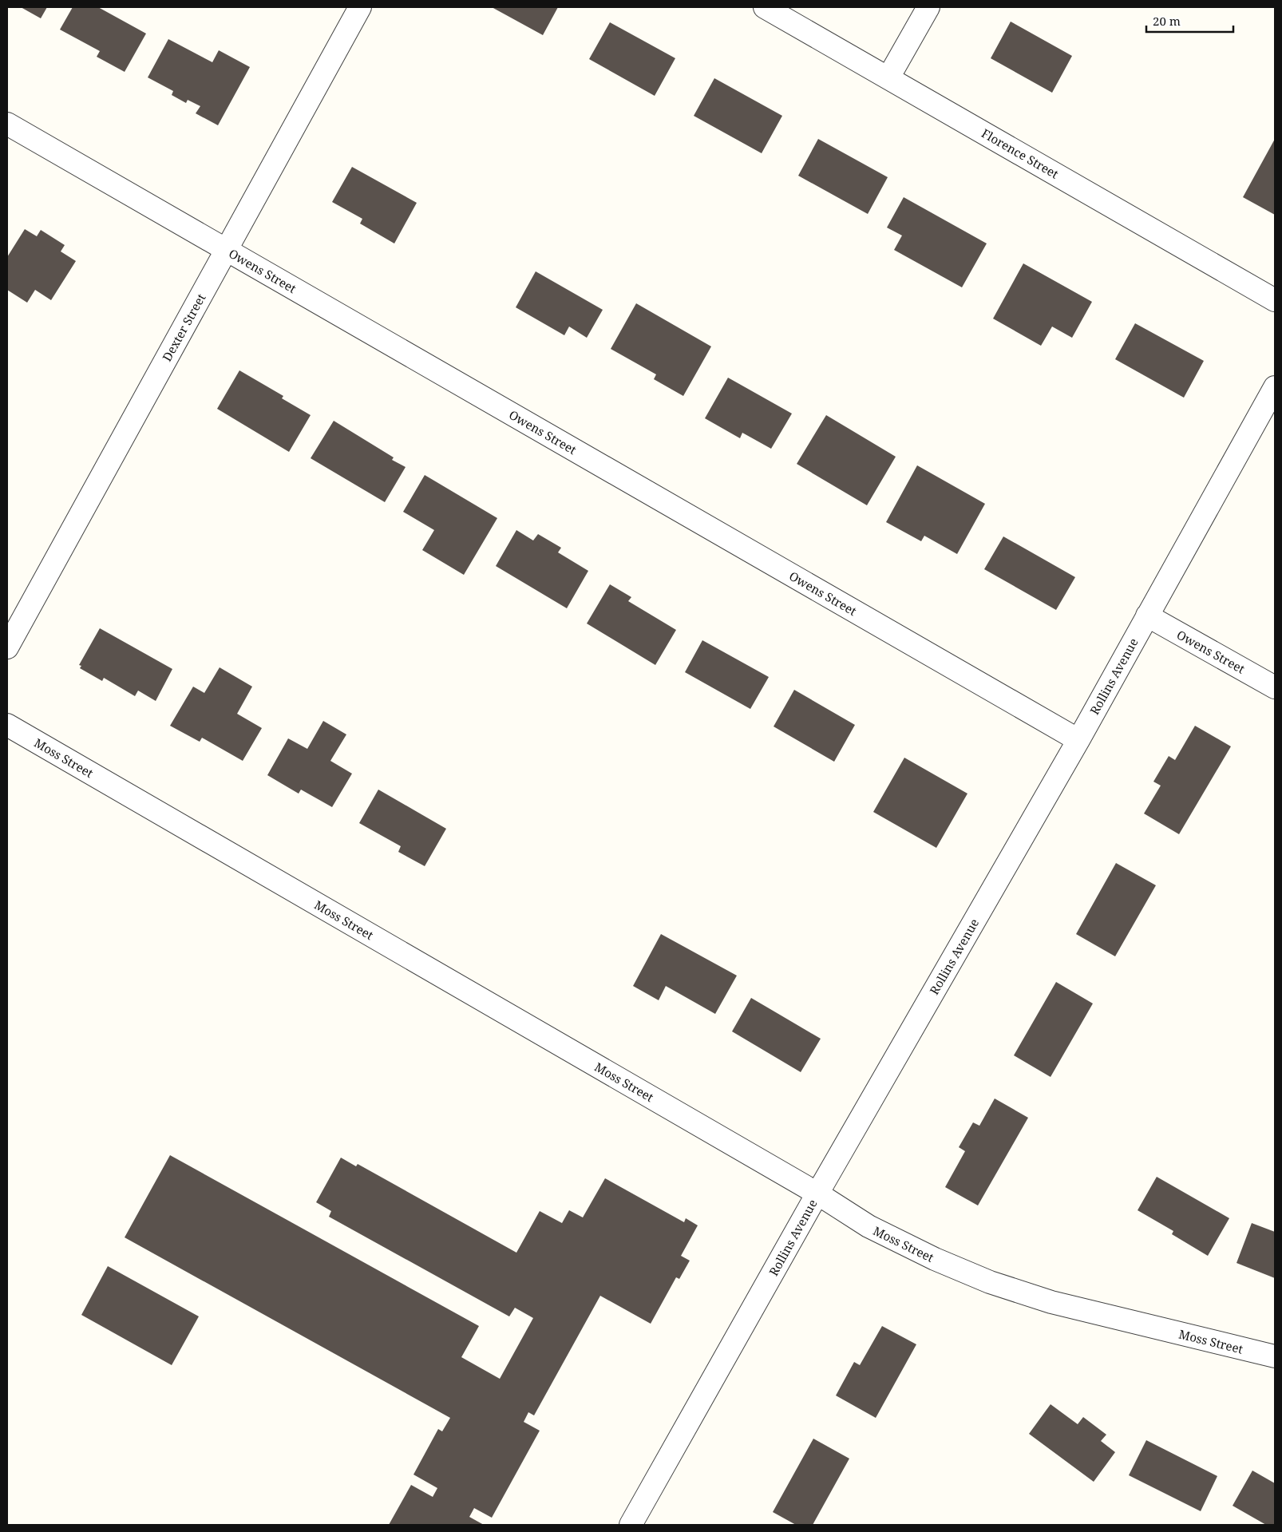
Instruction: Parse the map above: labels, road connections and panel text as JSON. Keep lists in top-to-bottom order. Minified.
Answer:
{"streets":{"street":["Florence Street","Owens Street","Dexter Street","Rollins Avenue","Moss Street"]},"crossings":[["Owens Street","Dexter Street"],["Owens Street","Rollins Avenue"],["Rollins Avenue","Moss Street"]],"scale_bar":"20 m"}
